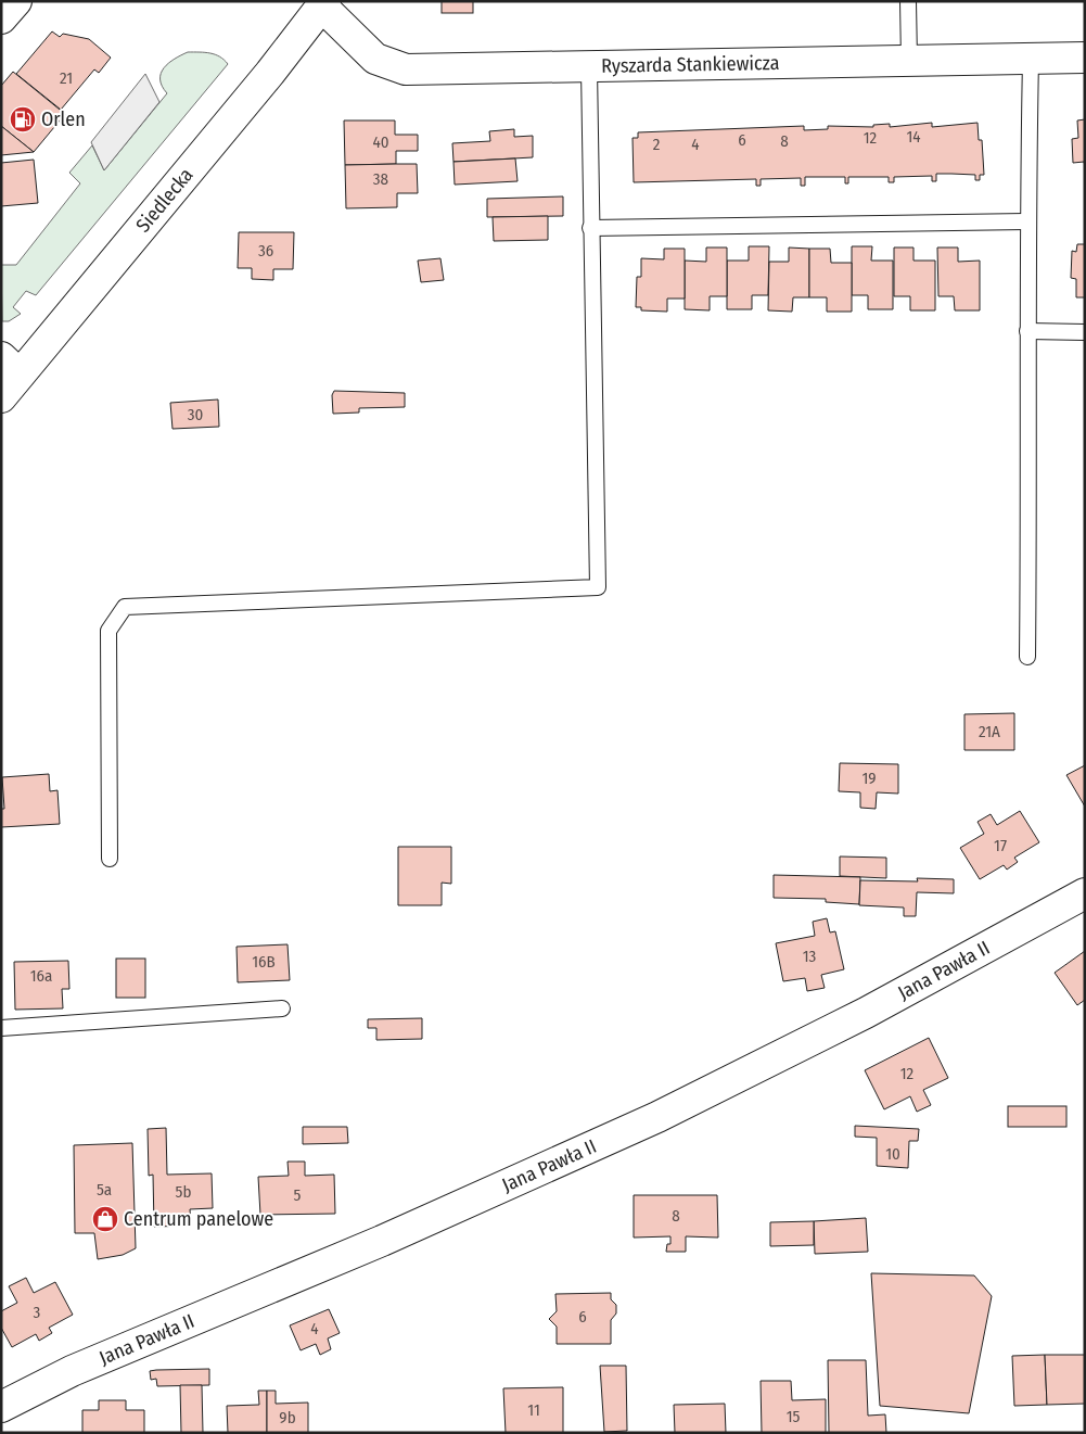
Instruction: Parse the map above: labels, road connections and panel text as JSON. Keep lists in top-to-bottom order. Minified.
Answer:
{"streets":{"street":["Ryszarda Stankiewicza","Siedlecka","Jana Pawła II"]},"crossings":[["Ryszarda Stankiewicza","Siedlecka"]],"places":{"fuel station":["Orlen"],"shop":["Centrum panelowe"]},"house_numbers":["21","14","12","6","8","40","2","4","38","36","30","21A","19","17","13","16B","16a","12","10","5a","5b","5","8","3","6","4","11","15","9b"]}
